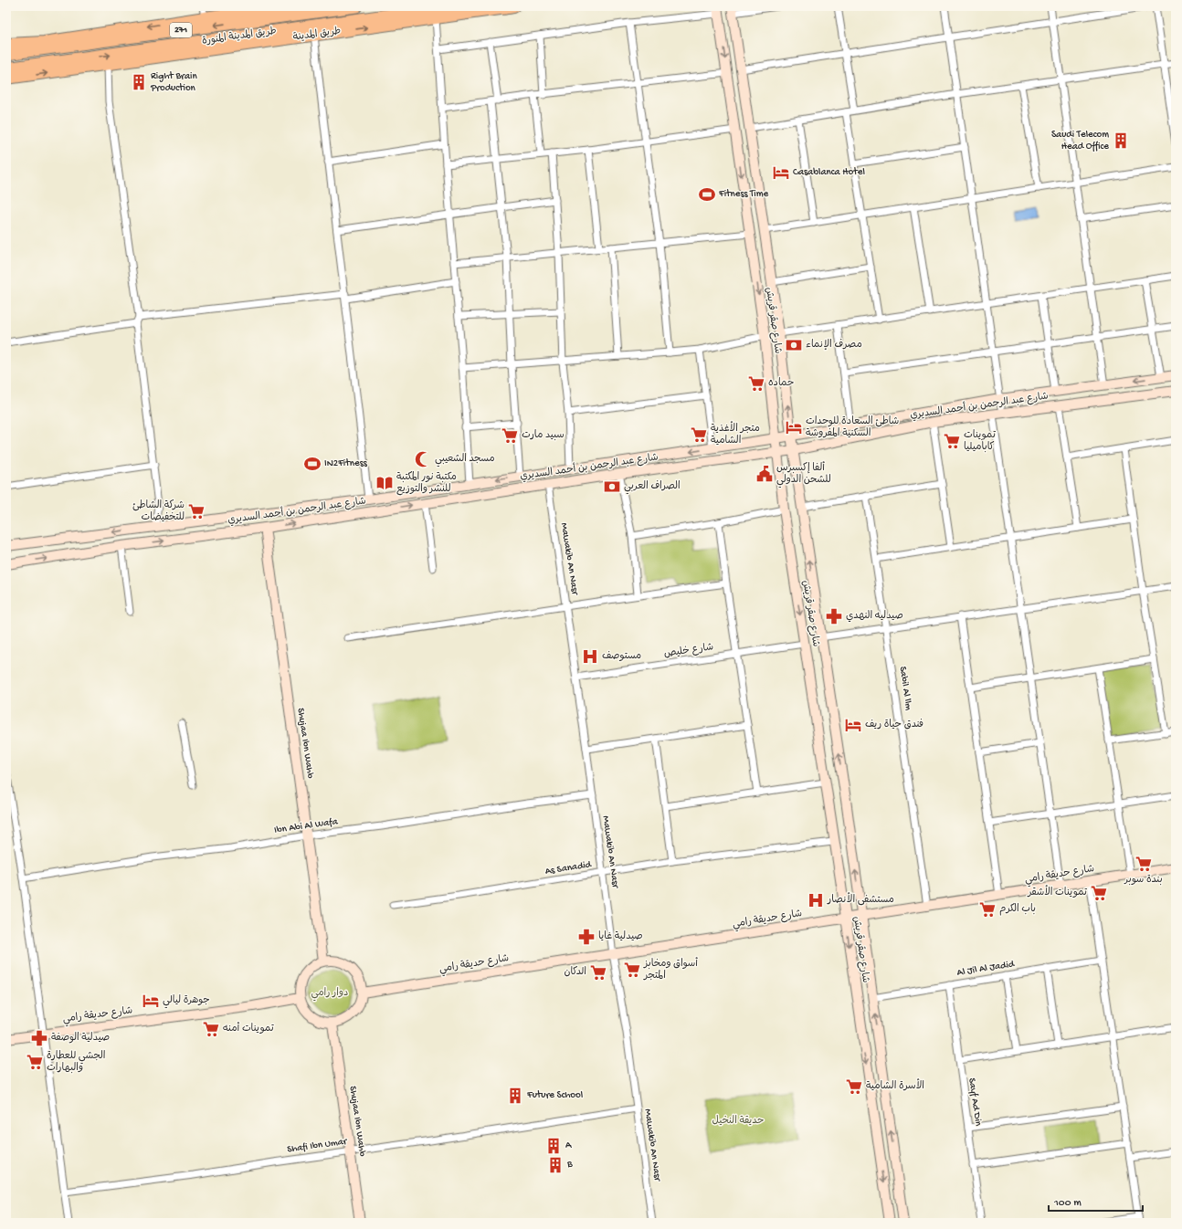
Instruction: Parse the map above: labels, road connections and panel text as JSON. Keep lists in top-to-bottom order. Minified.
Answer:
{"streets":{"highway":["271","طريق المدينة المنورة"],"main road":["طريق المدينة"],"street":["شارع صقر قريش","شارع عبد الرحمن بن أحمد السديري","Mawakib An Nasr","شارع خليص","Sabil Al llm","Shujaa Ibn Wahb","Ibn Abi Al Wafa","As Sanadid","شارع حديقة رامي","Al Jil Al Jadid","Sayf Ad Din","Shafi Ibn Umar"]},"crossings":[["شارع صقر قريش","شارع عبد الرحمن بن أحمد السديري"],["شارع صقر قريش","شارع خليص"],["شارع صقر قريش","As Sanadid"],["شارع صقر قريش","شارع حديقة رامي"],["شارع صقر قريش","Al Jil Al Jadid"],["شارع عبد الرحمن بن أحمد السديري","Mawakib An Nasr"],["شارع عبد الرحمن بن أحمد السديري","Shujaa Ibn Wahb"],["Mawakib An Nasr","شارع خليص"],["Mawakib An Nasr","Ibn Abi Al Wafa"],["Mawakib An Nasr","As Sanadid"],["Mawakib An Nasr","شارع حديقة رامي"],["Mawakib An Nasr","Shafi Ibn Umar"],["Sabil Al llm","شارع حديقة رامي"],["Shujaa Ibn Wahb","Ibn Abi Al Wafa"],["Shujaa Ibn Wahb","شارع حديقة رامي"],["Shujaa Ibn Wahb","Shafi Ibn Umar"],["Al Jil Al Jadid","Sayf Ad Din"]],"parks":["دوار رامي","حديقة النخيل"],"places":{"building":["Right Brain Production","Saudi Telecom Head Office","Future School","A","B"],"hotel":["Casablanca Hotel","شاطئ السعادة للوحدات السكنية المفروشة","فندق حياة ريف","جوهرة ليالي"],"sports":["Fitness Time","IN2Fitness"],"bank":["مصرف الإنماء","الصراف العربي"],"supermarket":["حماده","متجر الأغذية الشامية","سبيد مارت","تموينات كاباميليا","شركة الشاطئ للتخفيضات","بندة سوبر","تموينات الأشقر","باب الكرم","أسواق ومخابز المتجر","الدكان","تموينات أمنه","الجشي للعطارة والبهارات","الأسرة الشامية"],"mosque":["مسجد الشعيبي"],"public building":["ألفا إكسبرس للشحن الدولي"],"library":["مكتبة نور المكتبة للنشر والتوزيع"],"pharmacy":["صيدليه النهدي","صيدلية غايا","صيدلية الوصفة"],"hospital":["مستوصف","مستشفى الأنصار"]},"scale_bar":"100 m"}
